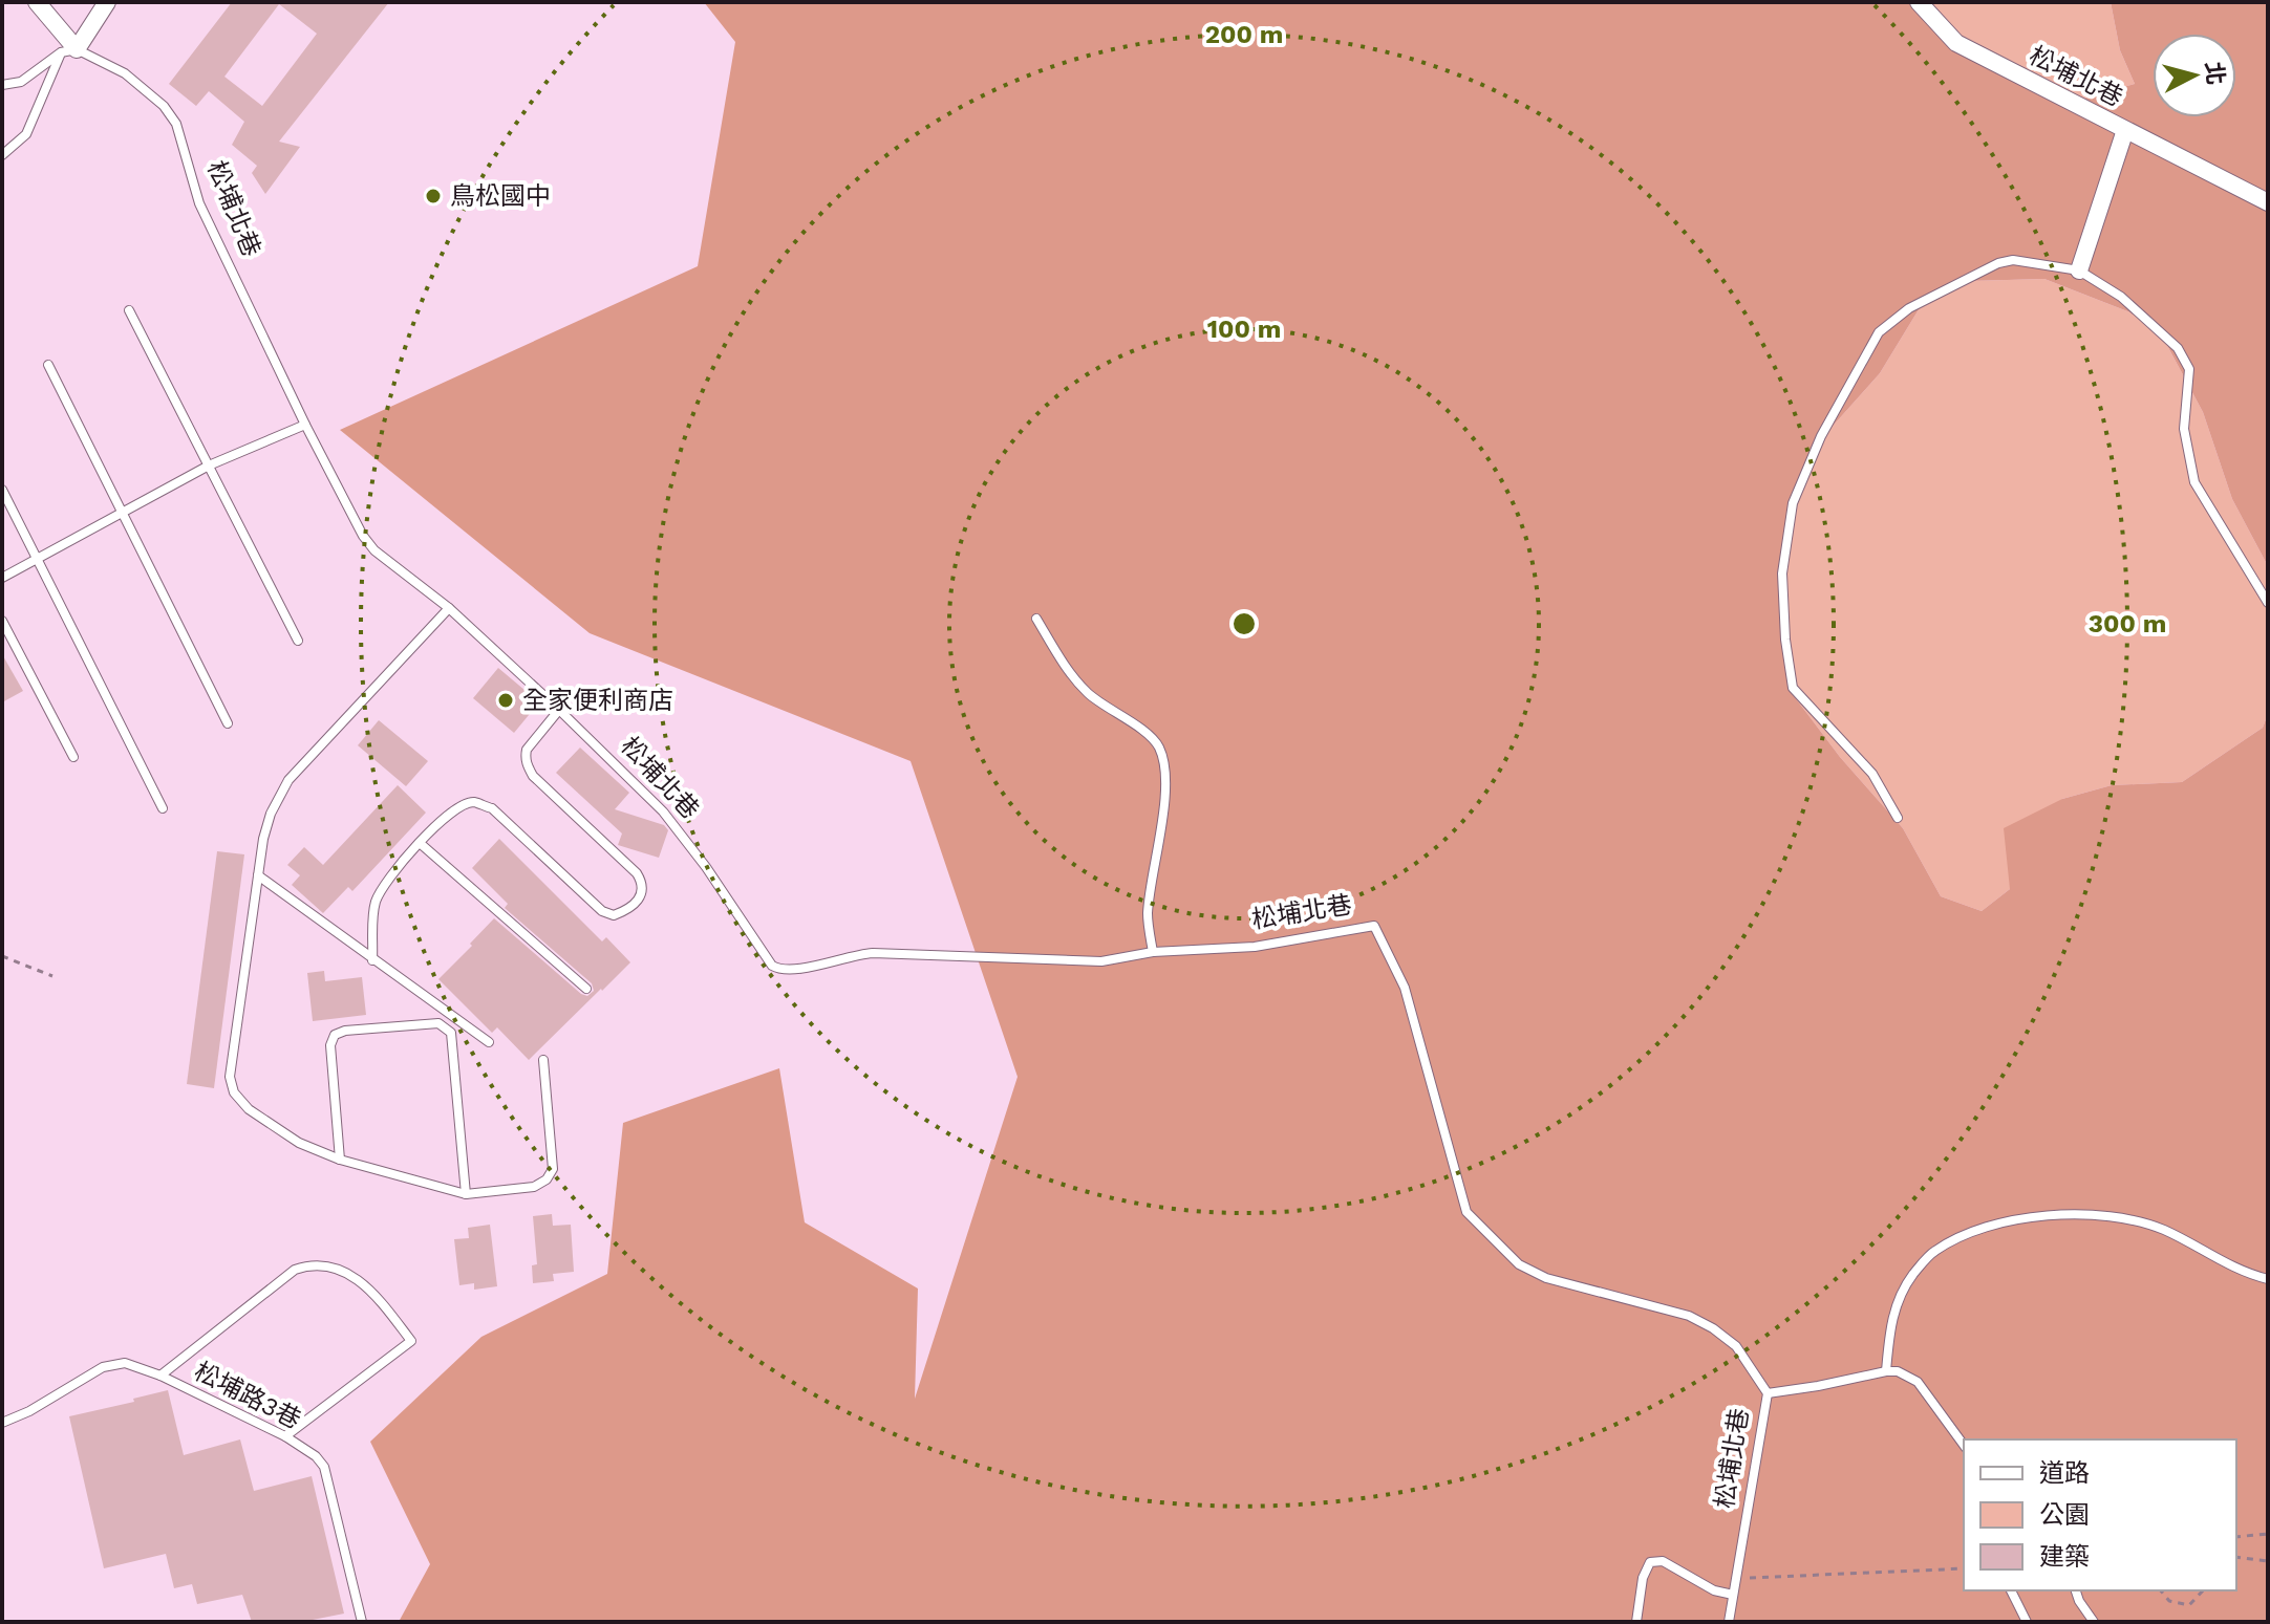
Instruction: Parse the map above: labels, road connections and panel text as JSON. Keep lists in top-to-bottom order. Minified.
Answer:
{"streets":{"street":["松埔北巷"],"lane":["松埔路3巷"]},"places":["鳥松國中","全家便利商店"],"legend":["道路","公園","建築"],"north":"right","rings":["200 m","100 m","300 m"]}
